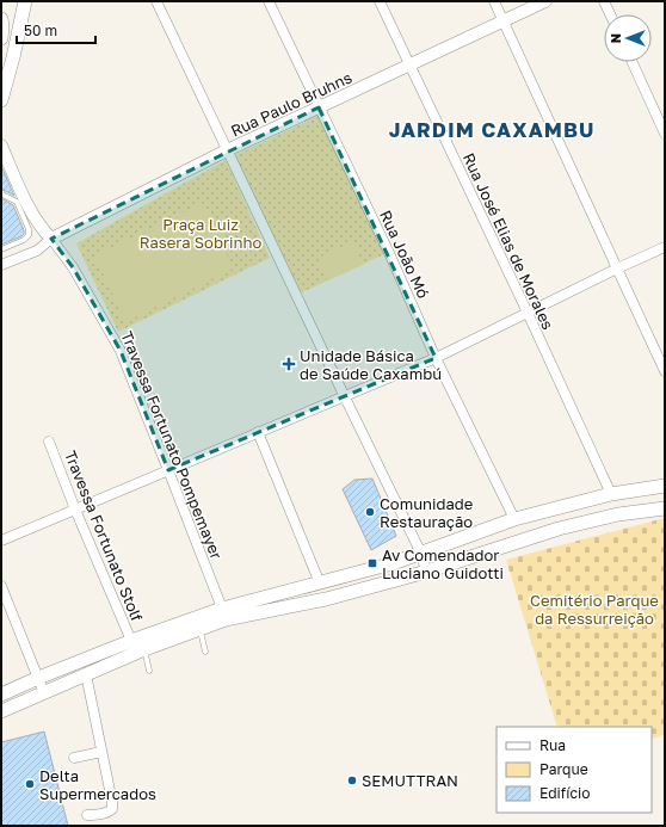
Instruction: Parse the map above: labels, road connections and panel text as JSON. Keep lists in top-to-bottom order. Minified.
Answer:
{"streets":{"street":["Rua Paulo Bruhns","Rua José Elias de Morales","Rua João Mó","Travessa Fortunato Pompemayer","Travessa Fortunato Stolf"]},"crossings":[["Rua Paulo Bruhns","Rua José Elias de Morales"],["Rua Paulo Bruhns","Rua João Mó"],["Rua Paulo Bruhns","Travessa Fortunato Pompemayer"]],"districts":["JARDIM CAXAMBU"],"parks":["Praça Luiz Rasera Sobrinho","Cemitério Parque da Ressurreição"],"places":{"health":["Unidade Básica de Saúde Caxambú"],"other":["Comunidade Restauração","SEMUTTRAN","Delta Supermercados"],"transit":["Av Comendador Luciano Guidotti"]},"legend":["Rua","Parque","Edifício"],"scale_bar":"50 m","north":"left"}
